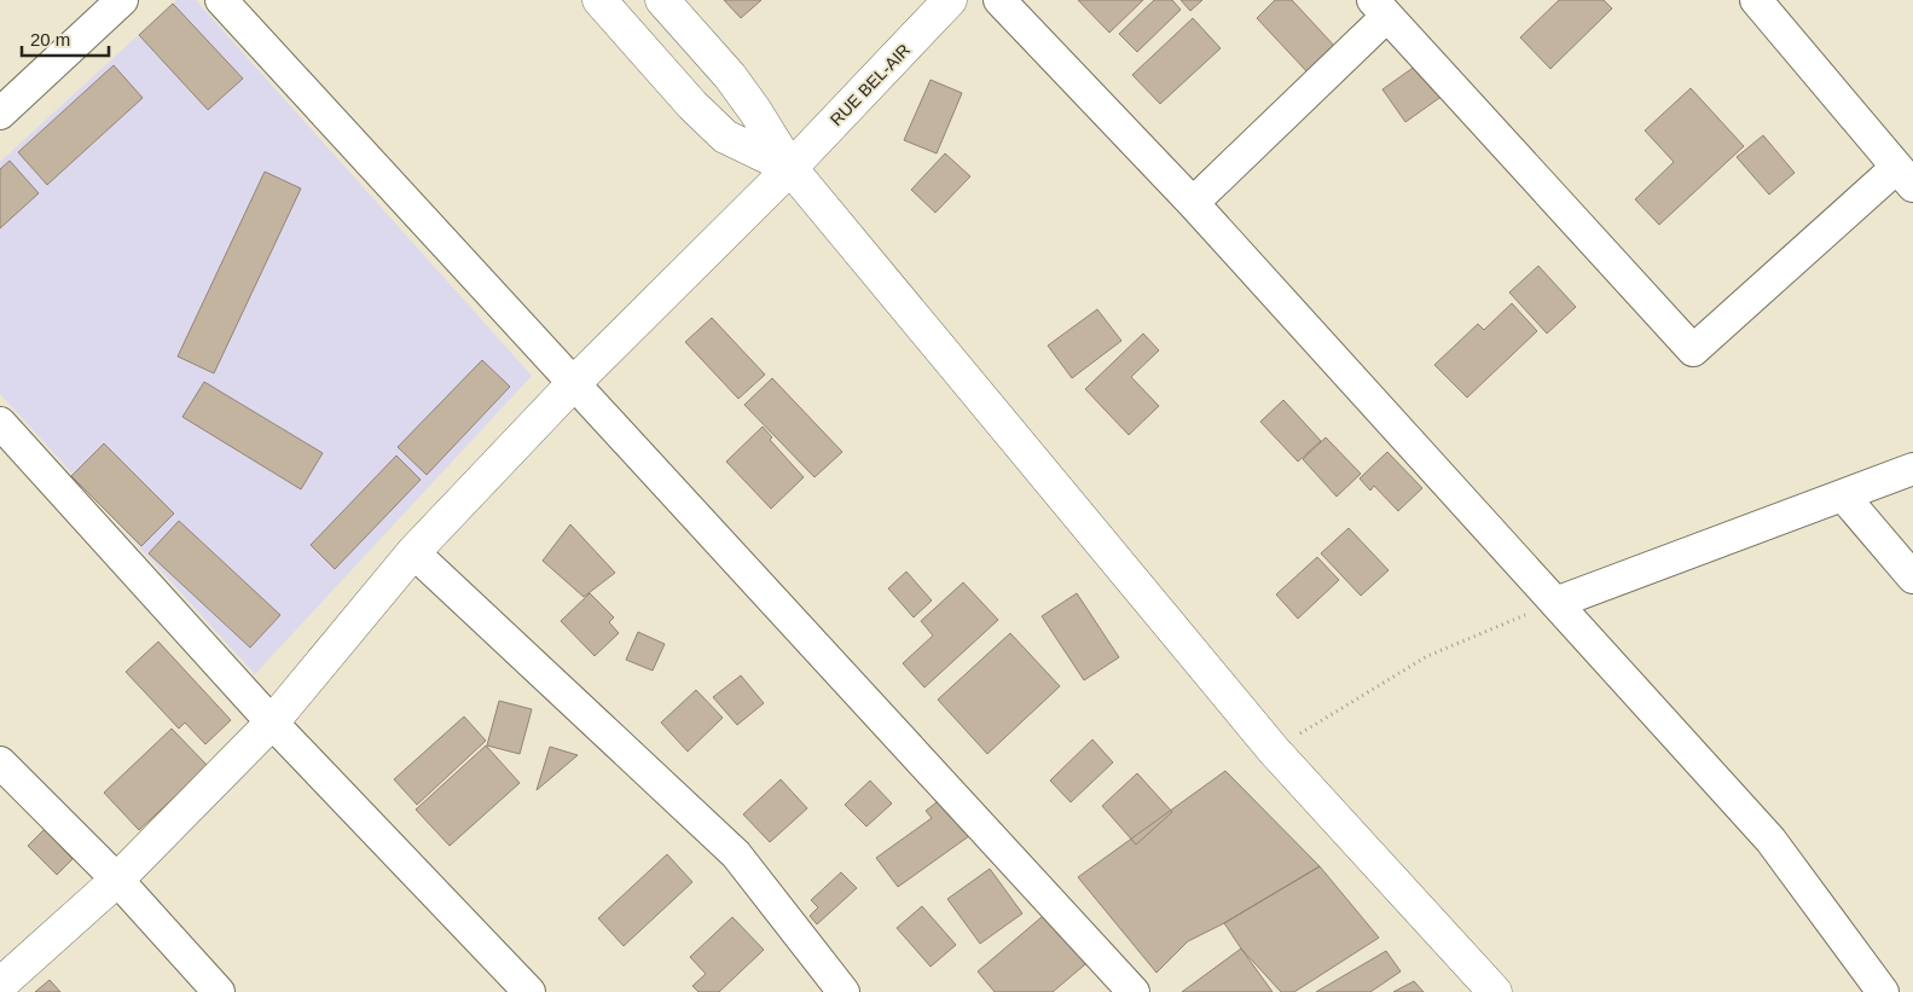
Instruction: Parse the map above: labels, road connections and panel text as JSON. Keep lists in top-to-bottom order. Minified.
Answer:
{"streets":{"street":["RUE BEL-AIR"]},"scale_bar":"20 m"}
